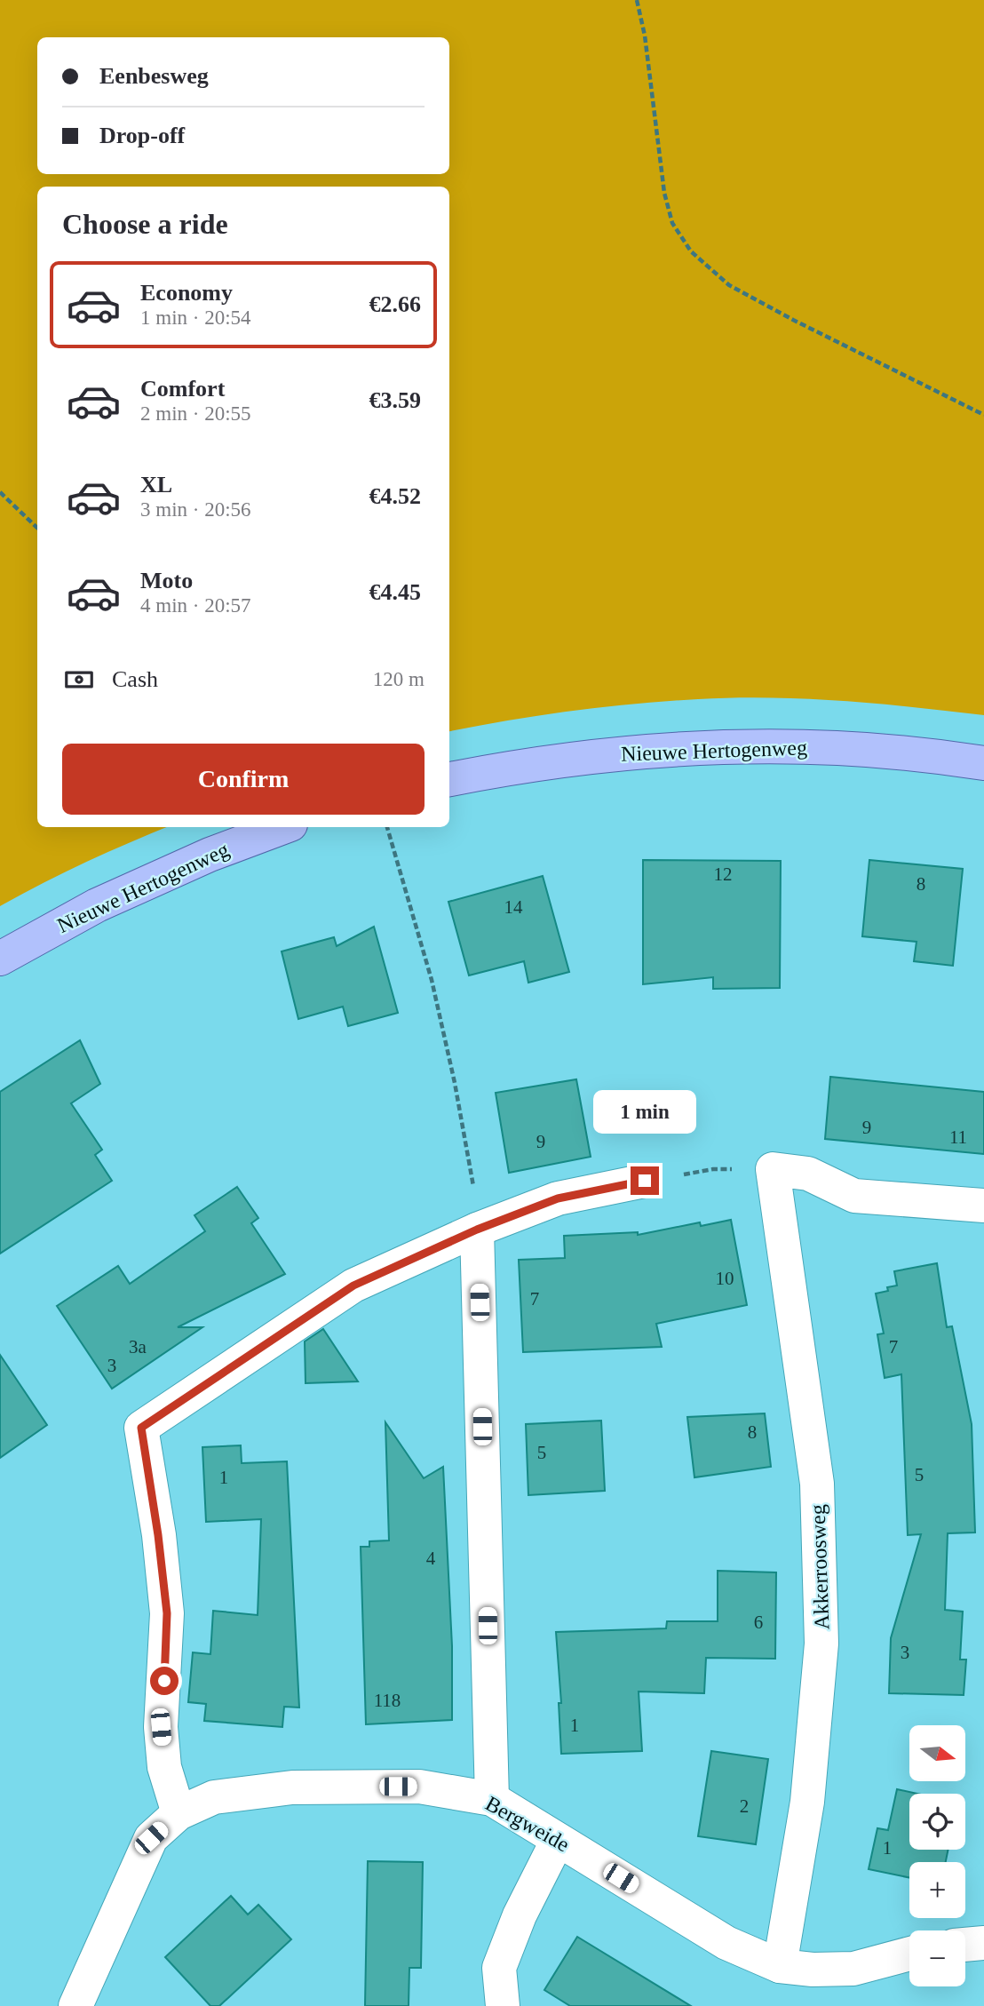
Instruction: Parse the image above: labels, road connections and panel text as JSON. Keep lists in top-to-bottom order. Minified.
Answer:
{"streets":{"main road":["Nieuwe Hertogenweg"],"street":["Akkerroosweg","Bergweide"]},"crossings":[["Akkerroosweg","Bergweide"]],"house_numbers":["12","8","14","9","11","9","10","7","3a","7","3","8","5","5","1","4","6","3","118","1","2","1"],"north":"right","page":{"banner":["Eenbesweg","Drop-off"],"heading":"Choose a ride","list":[{"name":"Economy","note":"1 min · 20:54","value":"€2.66"},{"name":"Comfort","note":"2 min · 20:55","value":"€3.59"},{"name":"XL","note":"3 min · 20:56","value":"€4.52"},{"name":"Moto","note":"4 min · 20:57","value":"€4.45"}],"pay":["Cash","120 m"],"buttons":"Confirm","bubble":"1 min","map_buttons":["+","−"]}}
